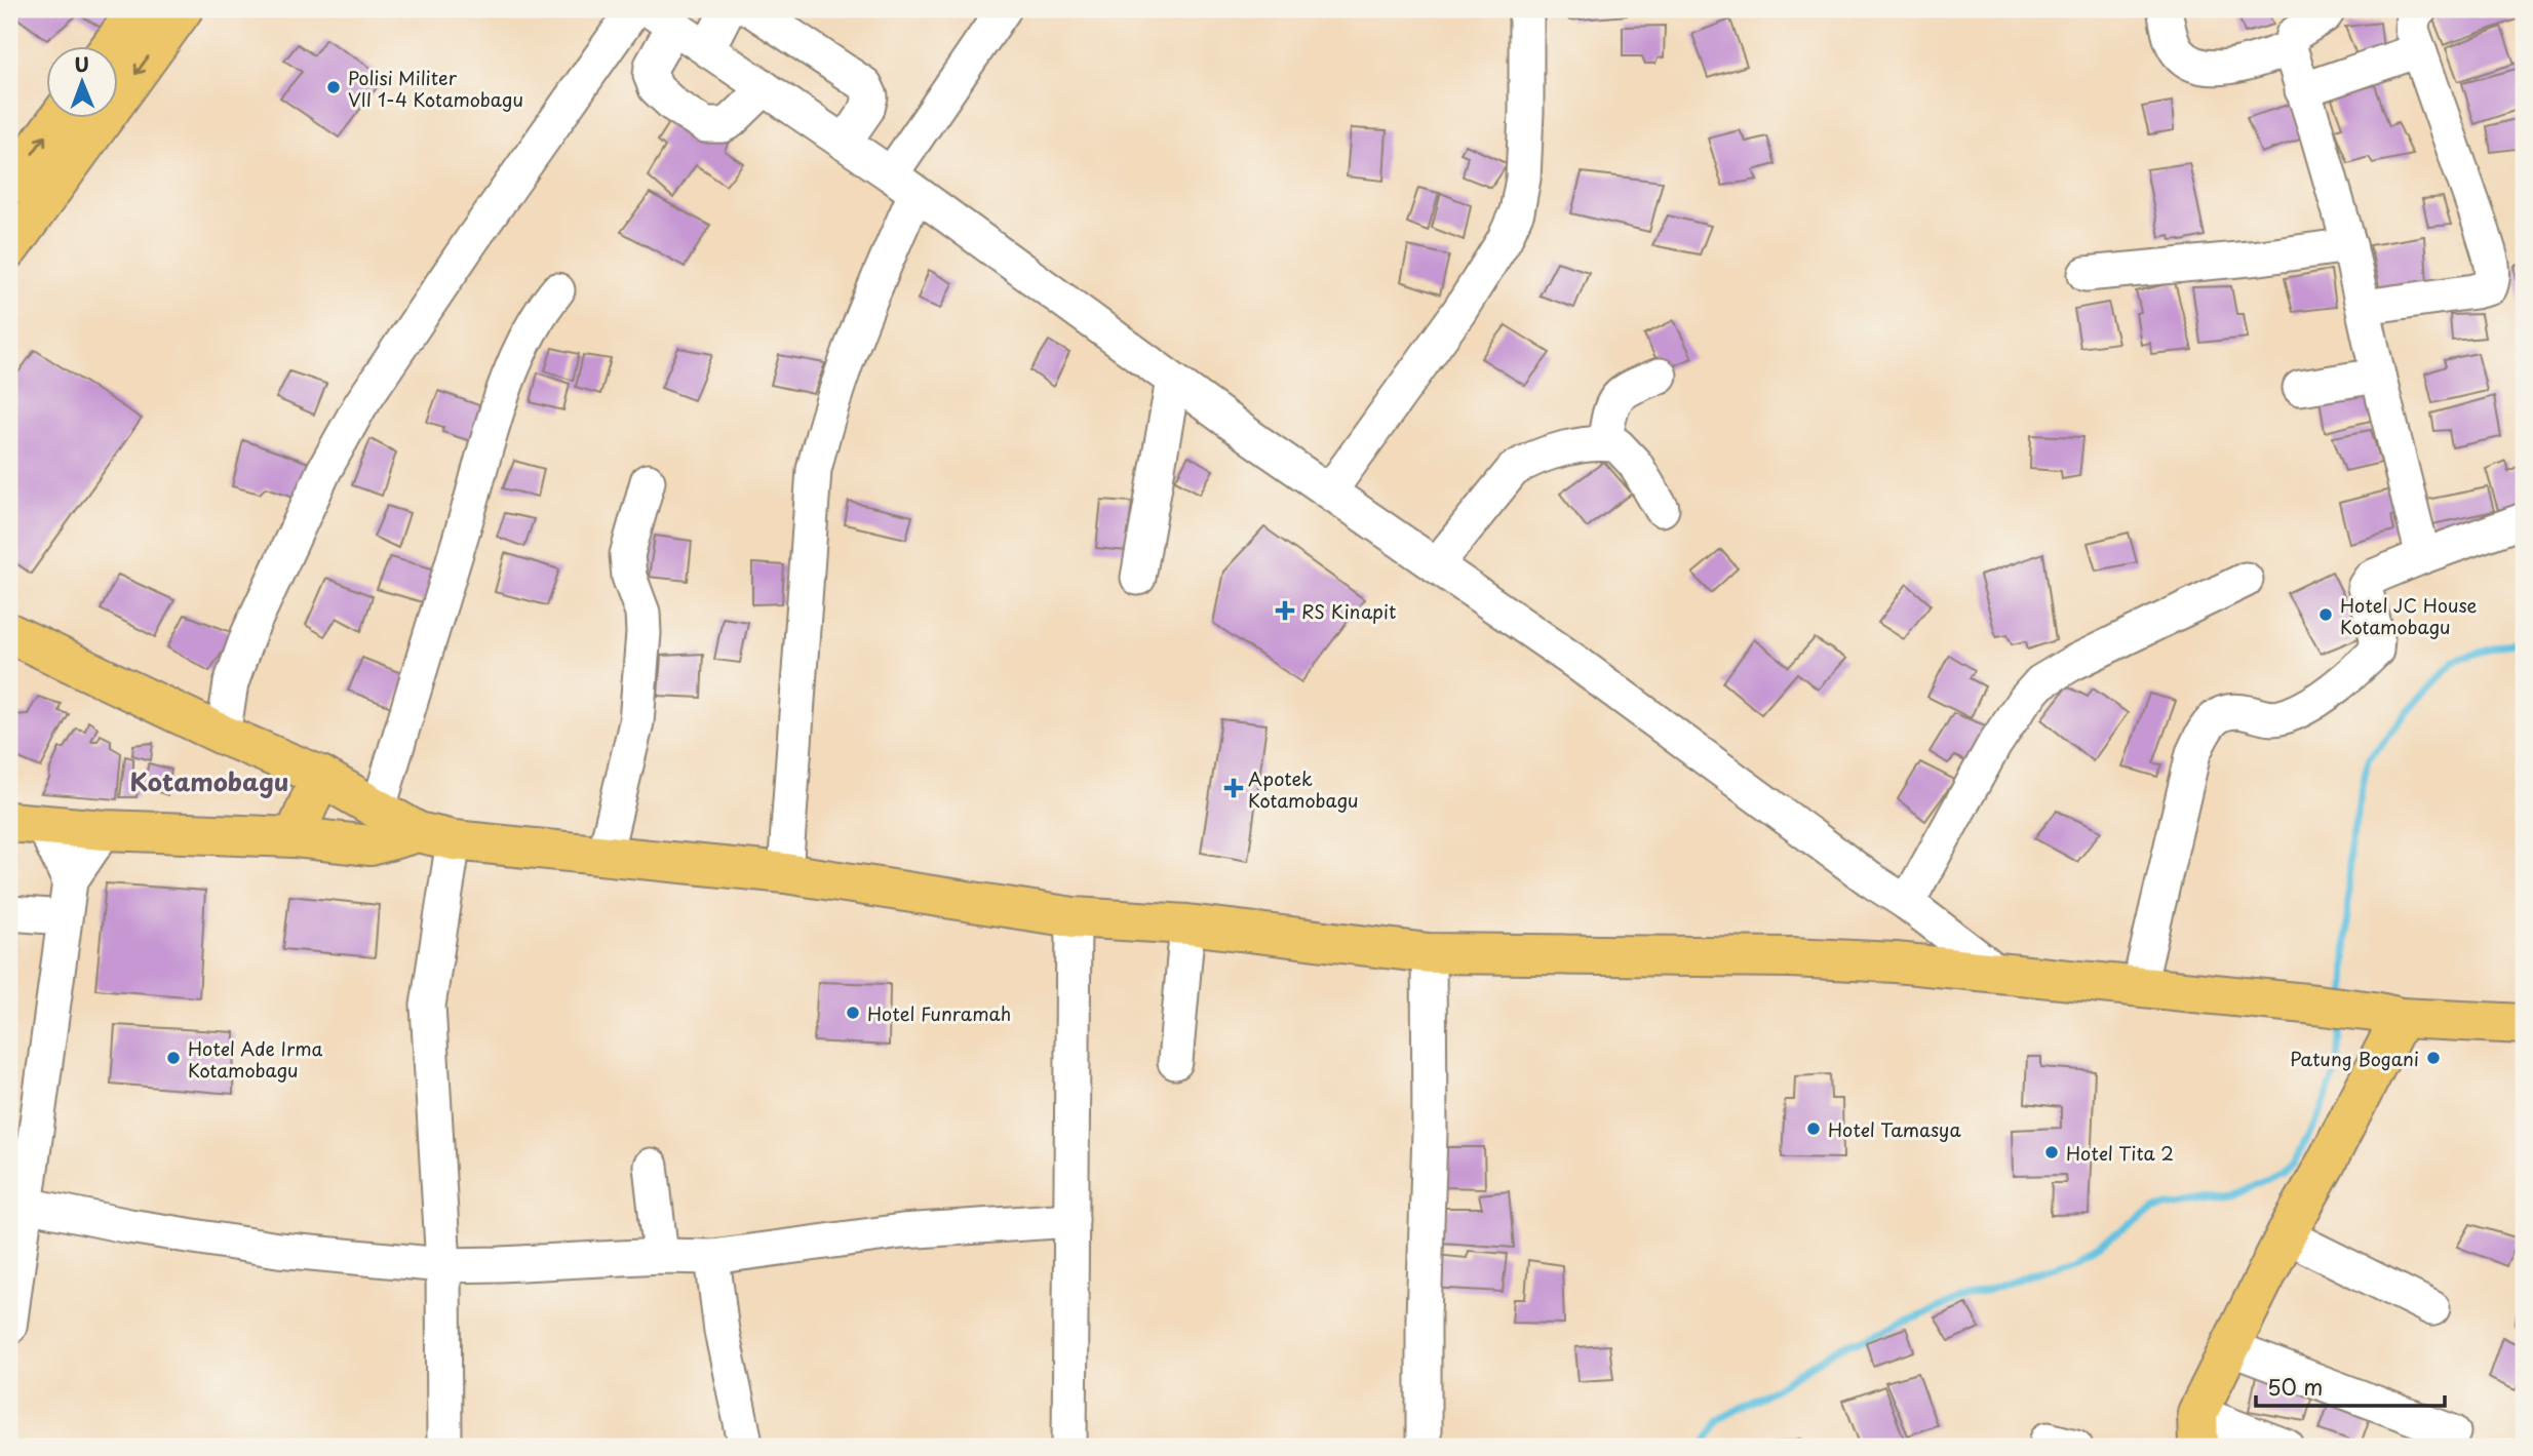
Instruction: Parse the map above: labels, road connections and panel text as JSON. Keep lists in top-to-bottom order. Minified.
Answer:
{"districts":["Kotamobagu"],"places":{"other":["Polisi Militer VII 1-4 Kotamobagu","Hotel JC House Kotamobagu","Hotel Funramah","Hotel Ade Irma Kotamobagu","Patung Bogani","Hotel Tamasya","Hotel Tita 2"],"health":["RS Kinapit","Apotek Kotamobagu"]},"scale_bar":"50 m","north":"top"}
